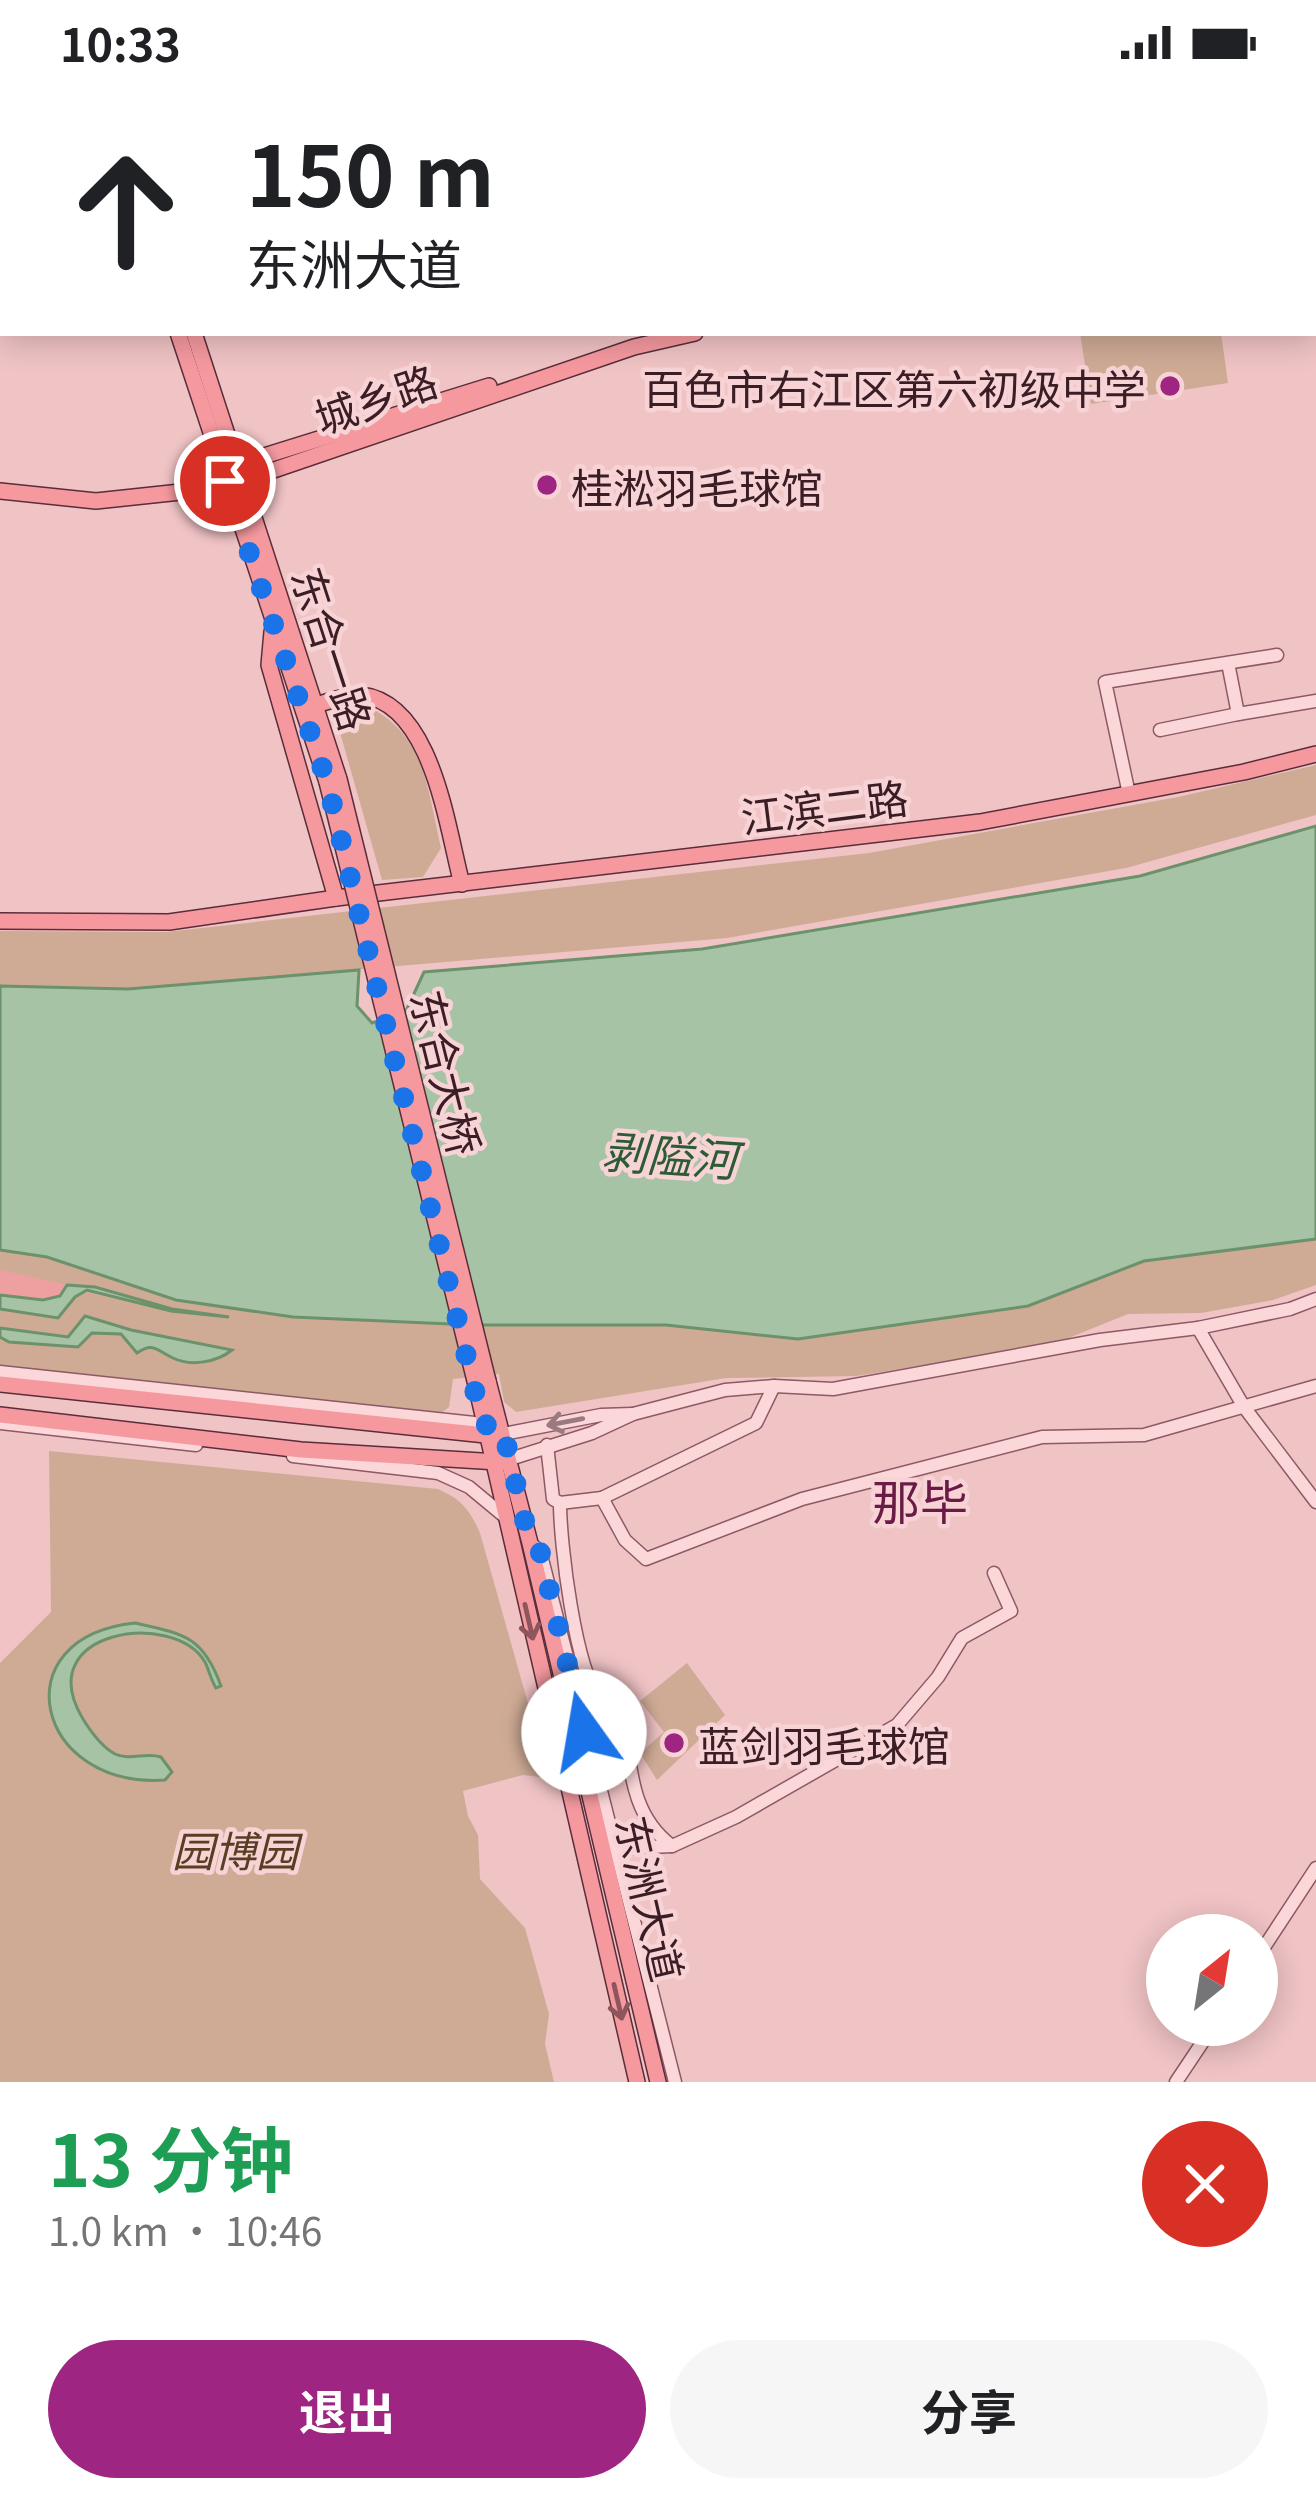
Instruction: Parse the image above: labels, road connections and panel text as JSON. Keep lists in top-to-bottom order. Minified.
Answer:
{"streets":{"main road":["城乡路","东合一路","江滨二路","东合大桥","东洲大道"]},"crossings":[["城乡路","东合一路"],["东合一路","东合大桥"],["东合大桥","东洲大道"]],"districts":["那毕"],"water":["剥隘河"],"parks":["园博园"],"places":["百色市右江区第六初级中学","桂淞羽毛球馆","蓝剑羽毛球馆"],"north":"top right","page":{"status":"10:33","turn":["150 m","东洲大道"],"heading":["13 分钟","1.0 km · 10:46"],"buttons":["退出","分享"]}}
